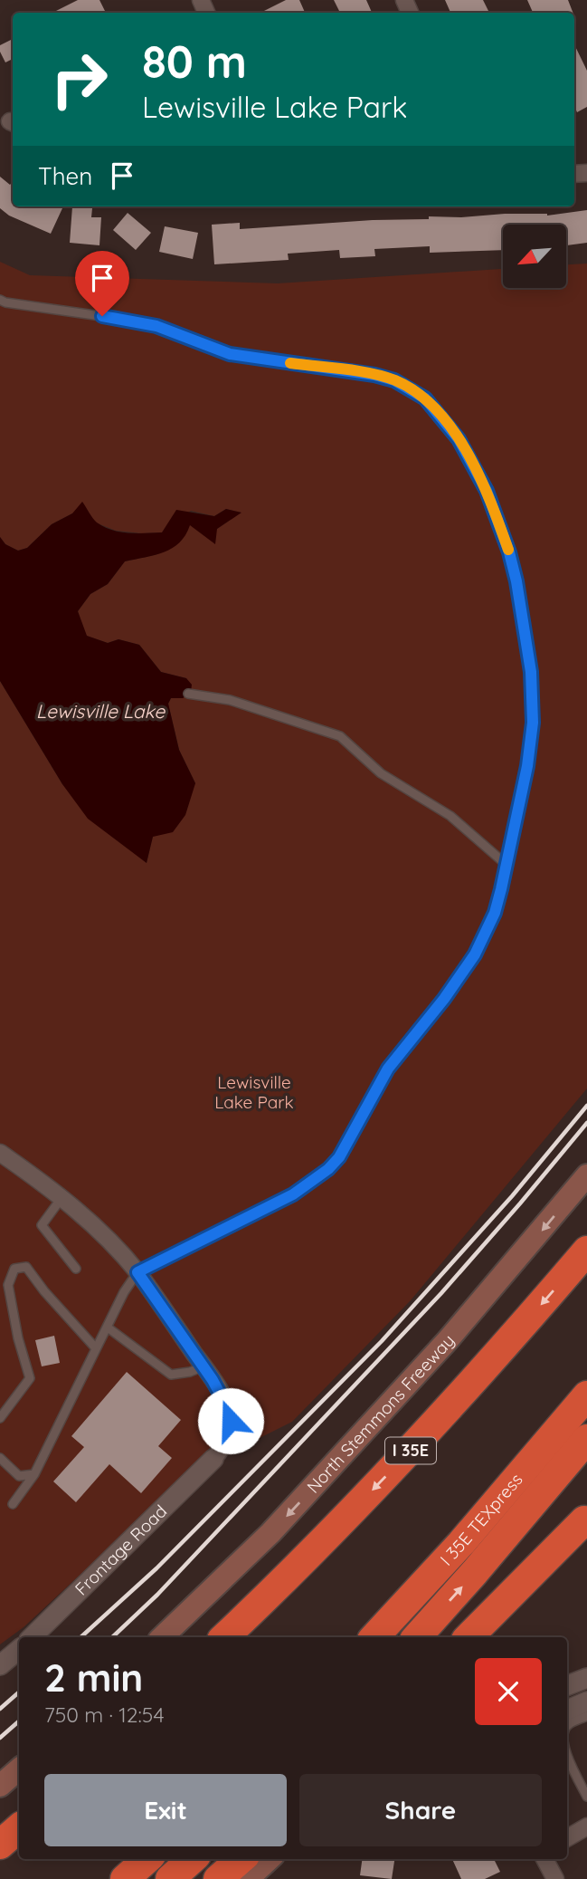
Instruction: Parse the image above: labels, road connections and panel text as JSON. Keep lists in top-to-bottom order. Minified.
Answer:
{"streets":{"highway":["I 35E","I 35E TEXpress"],"main road":["North Stemmons Freeway"],"street":["Frontage Road"]},"one_way":["North Stemmons Freeway"],"water":["Lewisville Lake"],"parks":["Lewisville Lake Park"],"north":"bottom left","page":{"turn":["80 m","Lewisville Lake Park"],"then":"Then","heading":["2 min","750 m · 12:54"],"buttons":["Exit","Share"]}}
